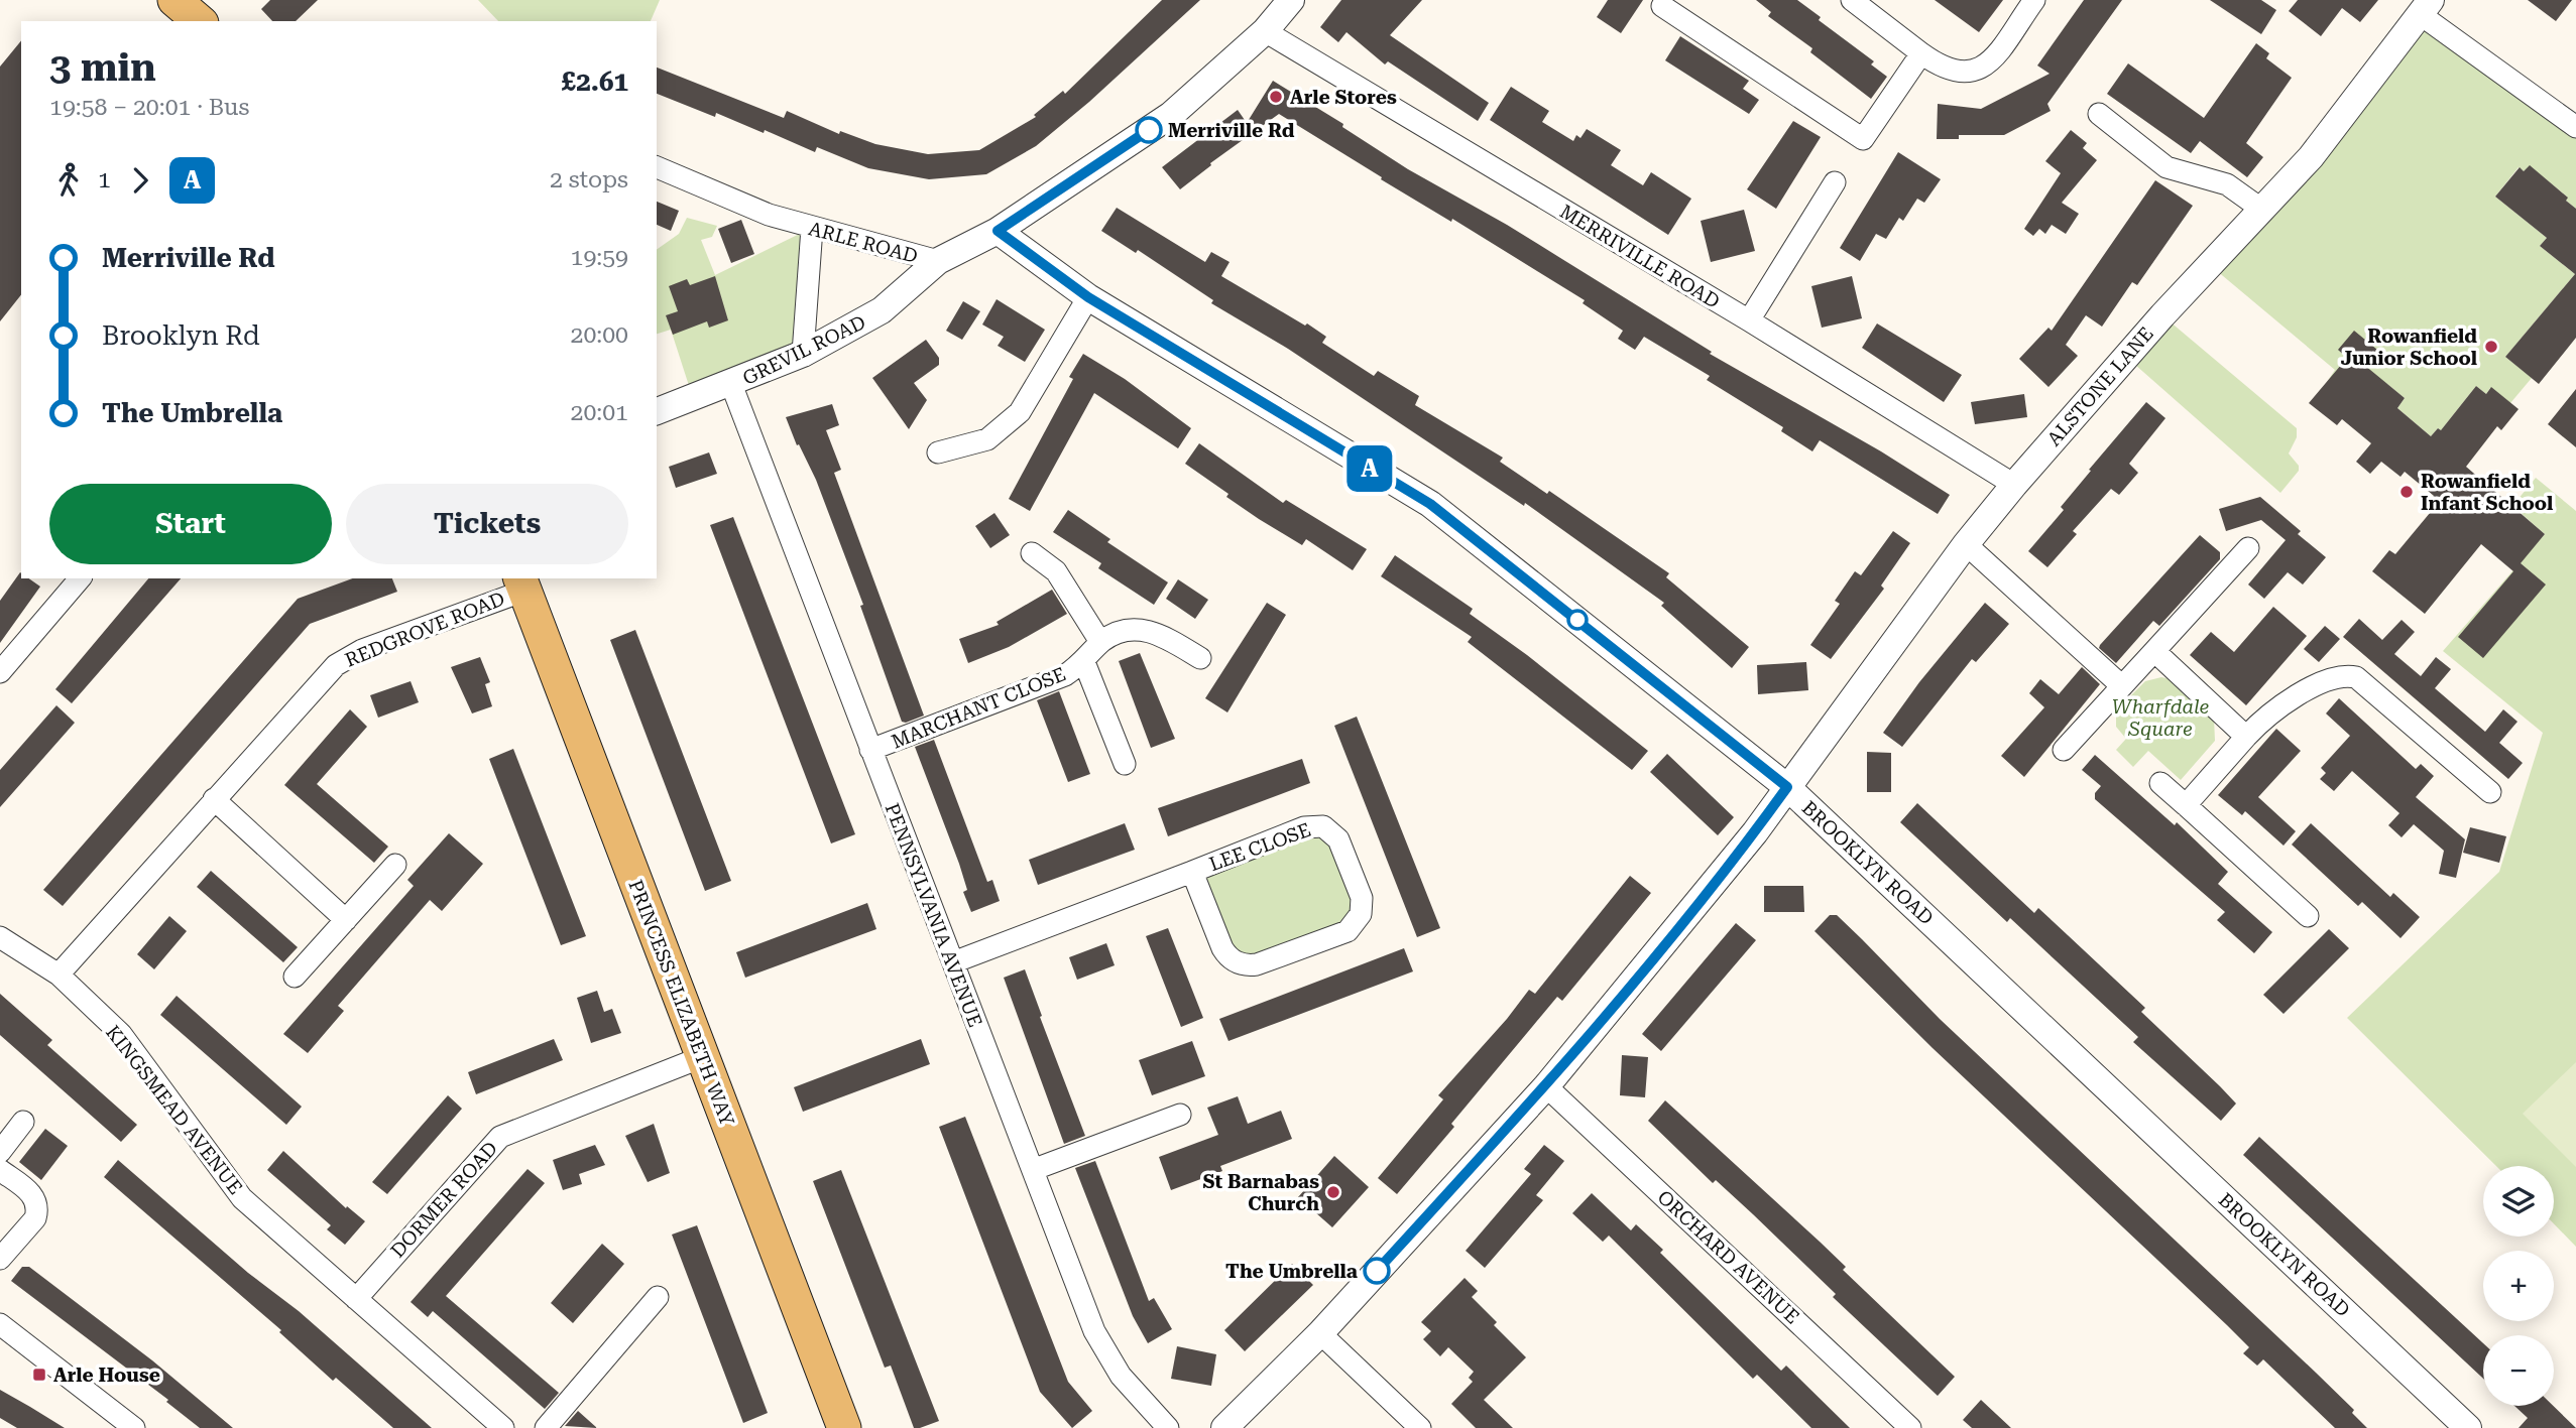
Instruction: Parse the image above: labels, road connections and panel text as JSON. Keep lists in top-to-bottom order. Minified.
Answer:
{"streets":{"main road":["PRINCESS ELIZABETH WAY"],"street":["ARLE ROAD","MERRIVILLE ROAD","GREVIL ROAD","ALSTONE LANE","REDGROVE ROAD","MARCHANT CLOSE","LEE CLOSE","BROOKLYN ROAD","PENNSYLVANIA AVENUE","KINGSMEAD AVENUE","DORMER ROAD","ORCHARD AVENUE"]},"crossings":[["ARLE ROAD","MERRIVILLE ROAD"],["ARLE ROAD","GREVIL ROAD"],["ARLE ROAD","BROOKLYN ROAD"],["MERRIVILLE ROAD","ALSTONE LANE"],["GREVIL ROAD","PENNSYLVANIA AVENUE"],["ALSTONE LANE","BROOKLYN ROAD"],["ALSTONE LANE","ORCHARD AVENUE"],["REDGROVE ROAD","PRINCESS ELIZABETH WAY"],["REDGROVE ROAD","KINGSMEAD AVENUE"],["MARCHANT CLOSE","PENNSYLVANIA AVENUE"],["LEE CLOSE","PENNSYLVANIA AVENUE"],["PRINCESS ELIZABETH WAY","DORMER ROAD"],["KINGSMEAD AVENUE","DORMER ROAD"]],"parks":["Wharfdale Square"],"places":{"other":["Arle Stores","Merriville Rd","Rowanfield Junior School","Rowanfield Infant School","St Barnabas Church","The Umbrella"],"transit":["Arle House"]},"lines":["bus line A"],"page":{"on_map":"A","heading":["3 min","19:58 – 20:01 · Bus","£2.61"],"legs":["1","A","2 stops"],"list":[{"name":"Merriville Rd","value":"19:59"},{"name":"Brooklyn Rd","value":"20:00"},{"name":"The Umbrella","value":"20:01"}],"buttons":["Start","Tickets"],"map_buttons":["+","−"]}}
